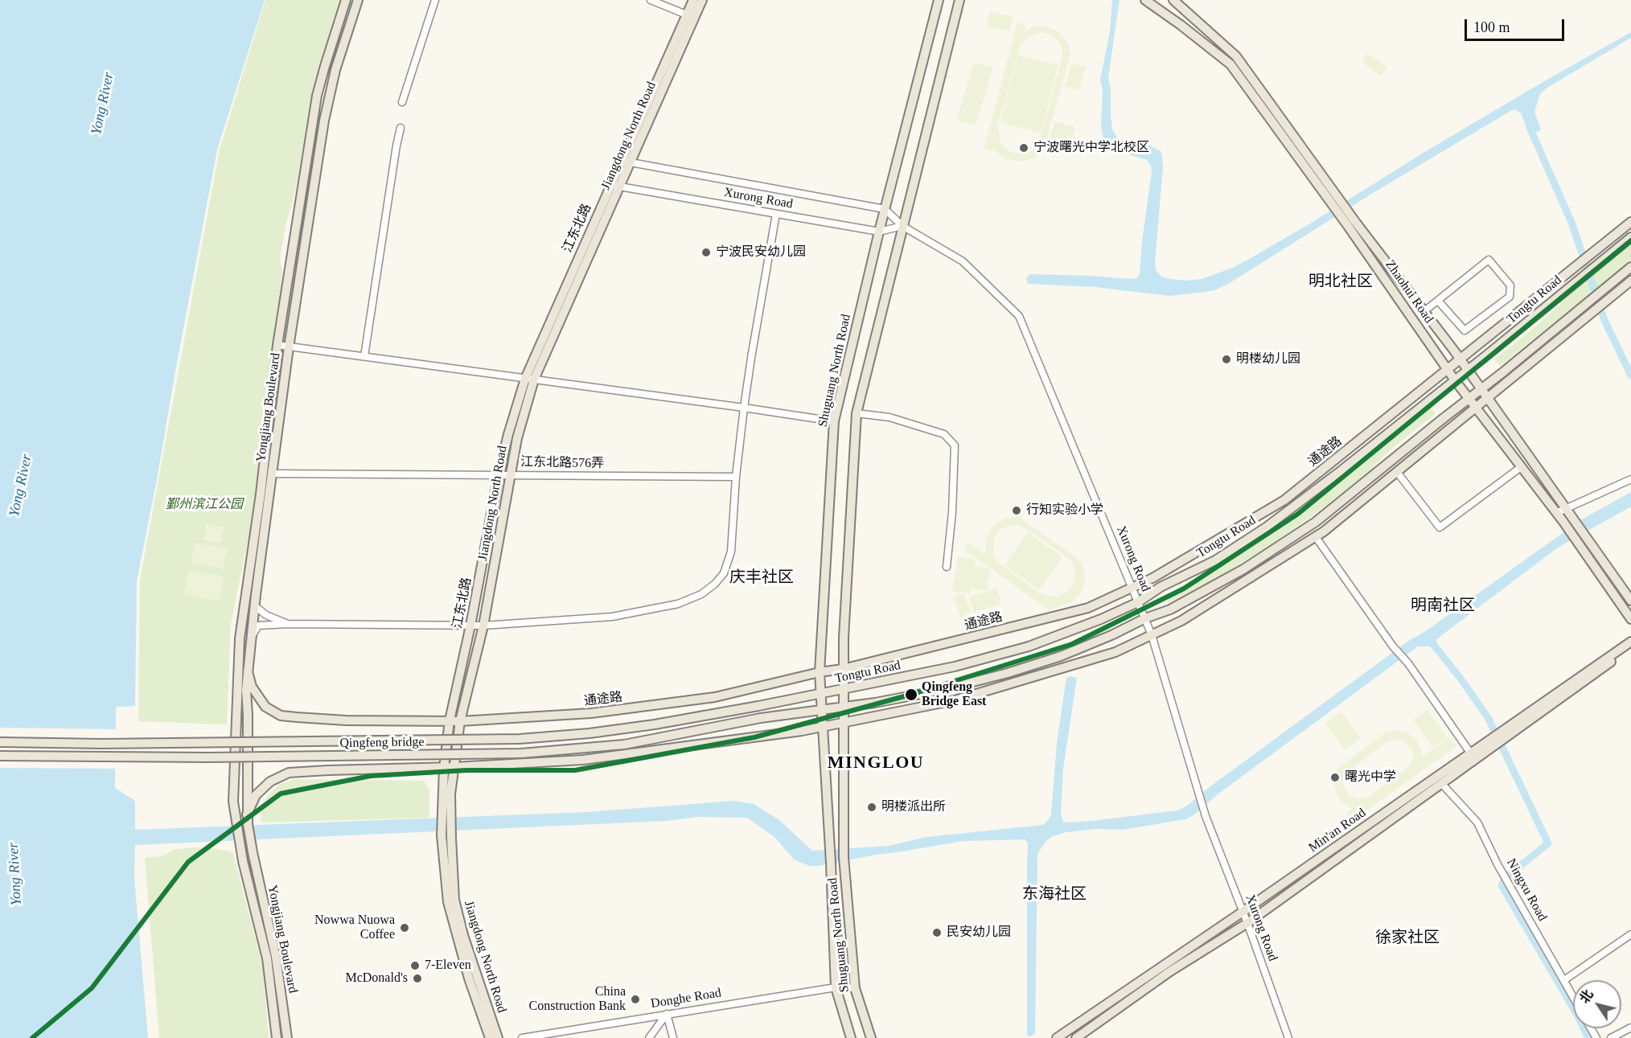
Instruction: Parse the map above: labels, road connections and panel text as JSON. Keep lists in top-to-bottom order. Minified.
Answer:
{"streets":{"main road":["Jiangdong North Road","江东北路","Zhaohui Road","Tongtu Road","Shuguang North Road","Yongjiang Boulevard","通途路","Qingfeng bridge","Min'an Road"],"street":["Xurong Road","江东北路576弄","Ningxu Road","Donghe Road"]},"crossings":[["Jiangdong North Road","Xurong Road"],["Jiangdong North Road","江东北路"],["Jiangdong North Road","通途路"],["Jiangdong North Road","江东北路576弄"],["Xurong Road","Tongtu Road"],["Xurong Road","Shuguang North Road"],["Xurong Road","通途路"],["Xurong Road","Min'an Road"],["江东北路","通途路"],["江东北路","江东北路576弄"],["Zhaohui Road","Tongtu Road"],["Zhaohui Road","通途路"],["Tongtu Road","Shuguang North Road"],["Tongtu Road","Qingfeng bridge"],["Shuguang North Road","通途路"],["Shuguang North Road","Qingfeng bridge"],["Shuguang North Road","Donghe Road"],["Yongjiang Boulevard","通途路"],["Yongjiang Boulevard","江东北路576弄"],["Min'an Road","Ningxu Road"]],"districts":["明北社区","庆丰社区","明南社区","MINGLOU","东海社区","徐家社区"],"water":["Yong River"],"parks":["鄞州滨江公园"],"places":["宁波曙光中学北校区","宁波民安幼儿园","明楼幼儿园","行知实验小学","Qingfeng Bridge East","曙光中学","明楼派出所","Nowwa Nuowa Coffee","民安幼儿园","7-Eleven","McDonald's","China Construction Bank"],"scale_bar":"100 m","north":"top left"}
